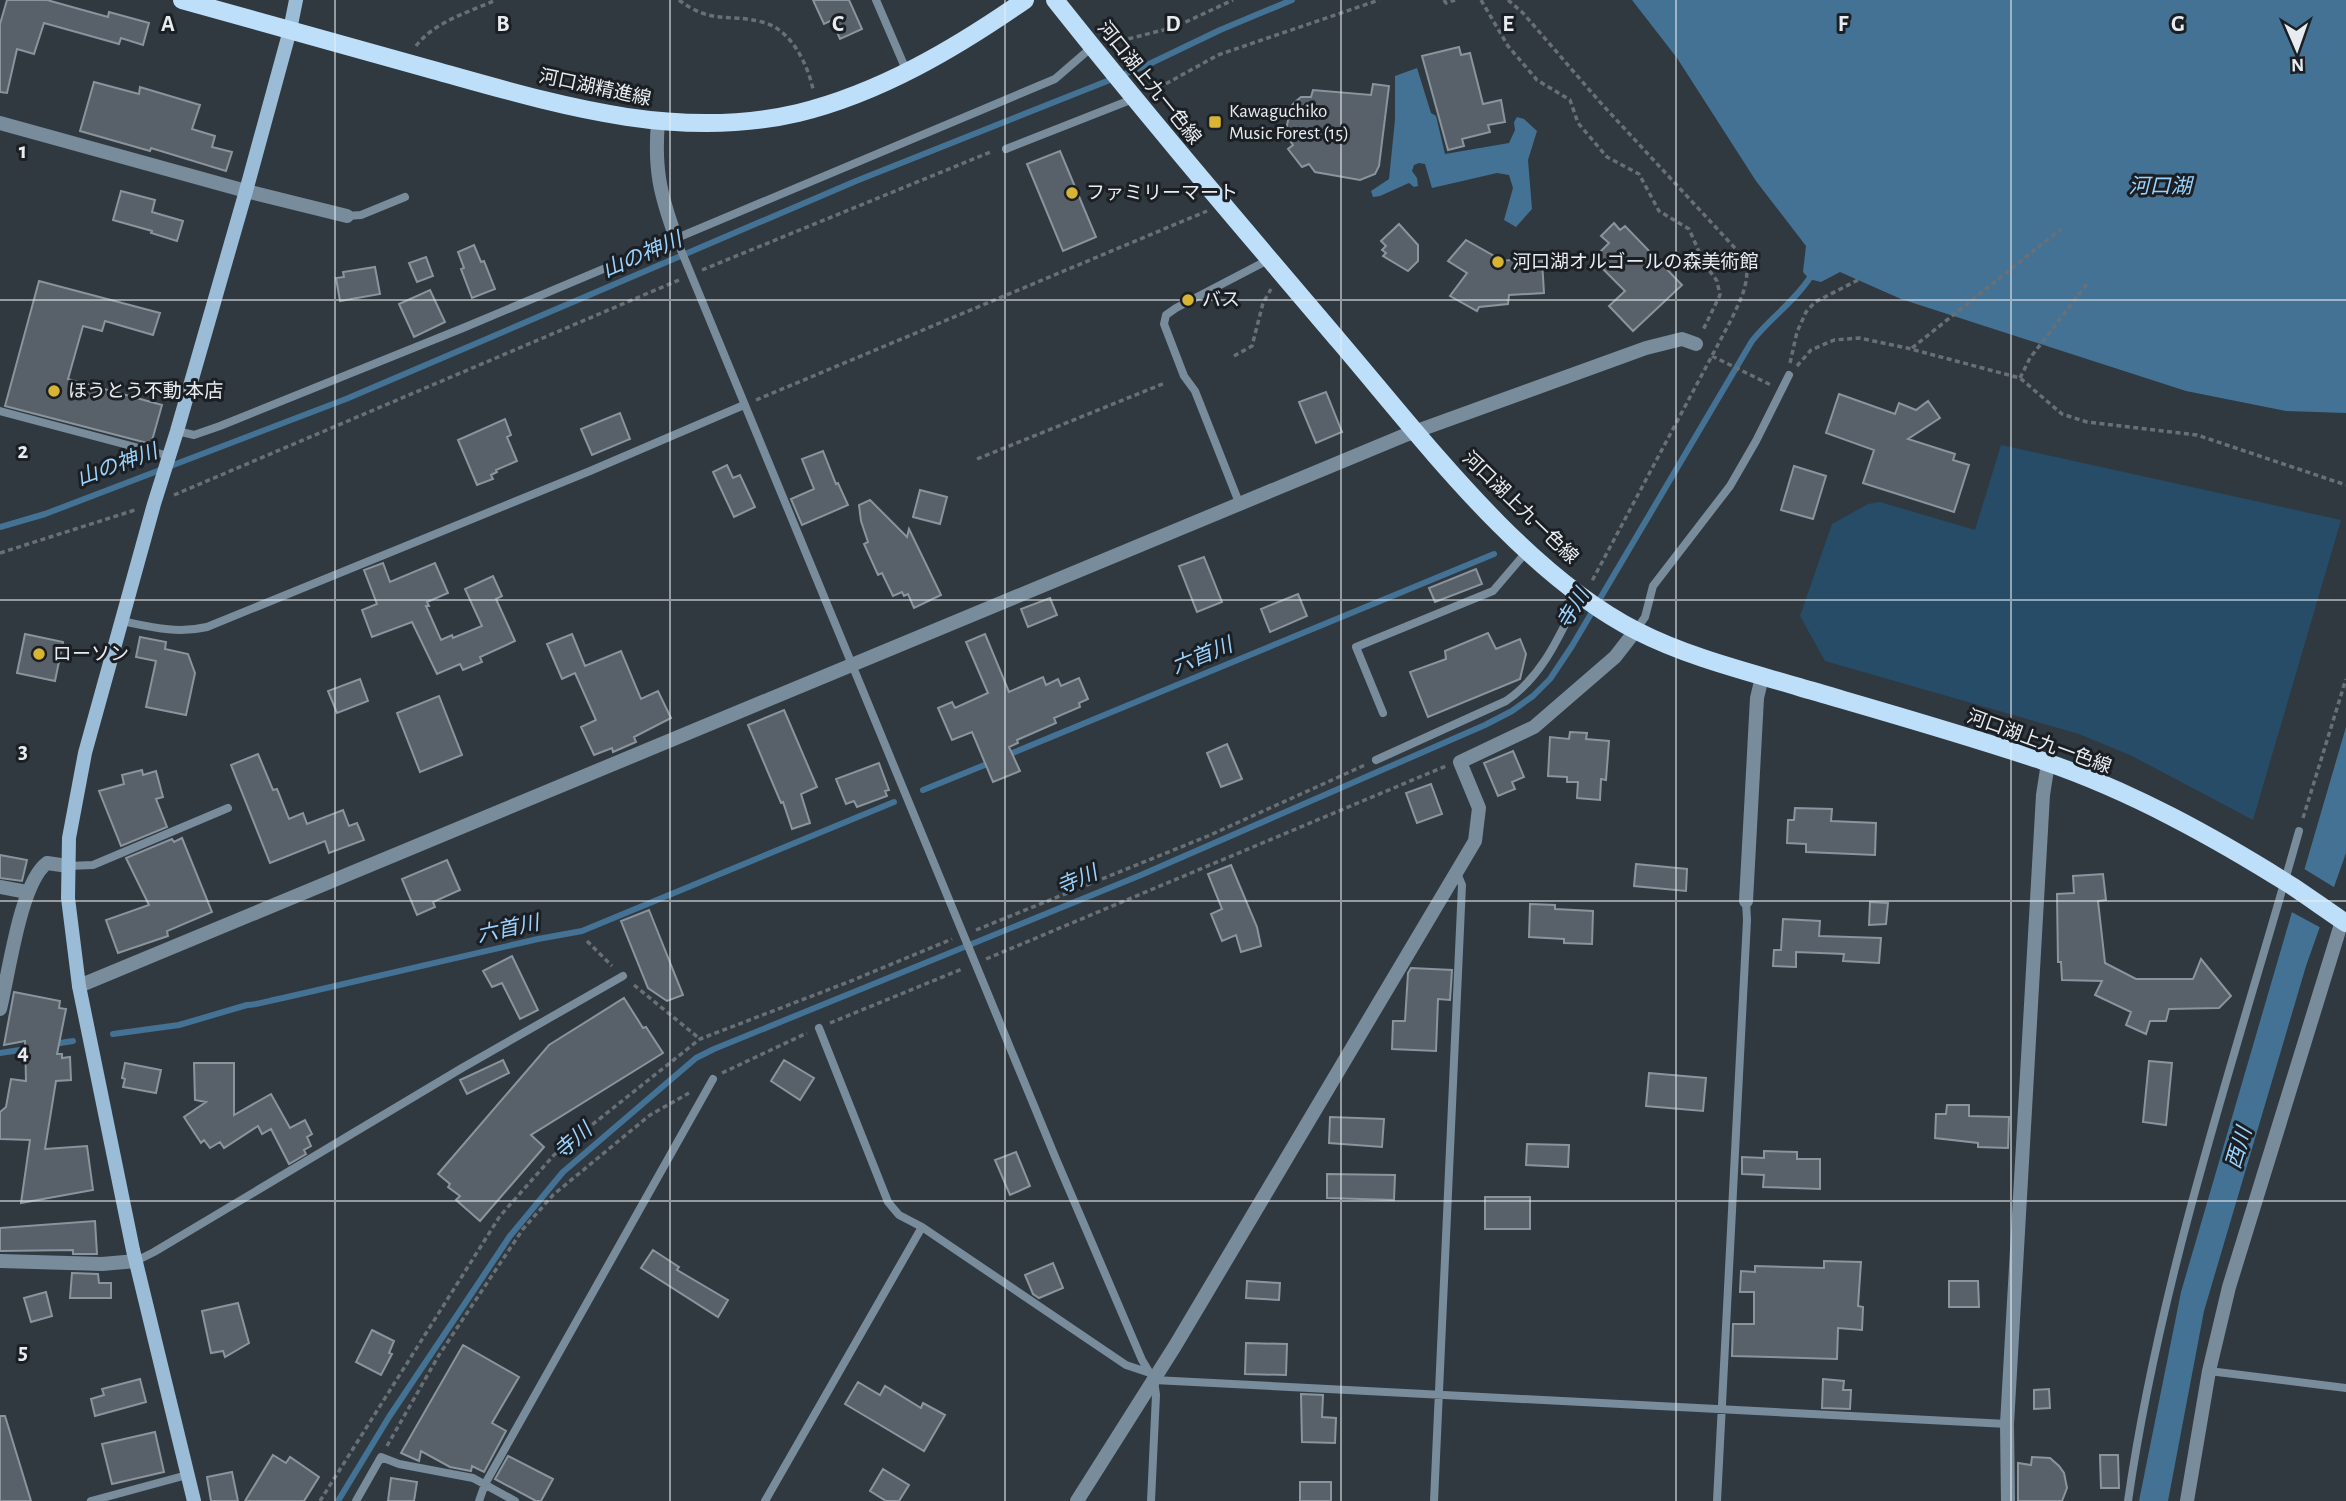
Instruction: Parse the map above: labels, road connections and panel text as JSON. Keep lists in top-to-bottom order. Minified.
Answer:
{"streets":{"main road":["河口湖上九一色線","河口湖精進線"]},"water":["河口湖","山の神川","寺川","六首川","西川"],"places":{"transit":["Kawaguchiko Music Forest (15)"],"other":["ファミリーマート","河口湖オルゴールの森美術館","バス","ほうとう不動 本店","ローソン"]},"north":"bottom","grid":{"columns":["A","B","C","D","E","F","G"],"rows":["1","2","3","4","5"]}}
